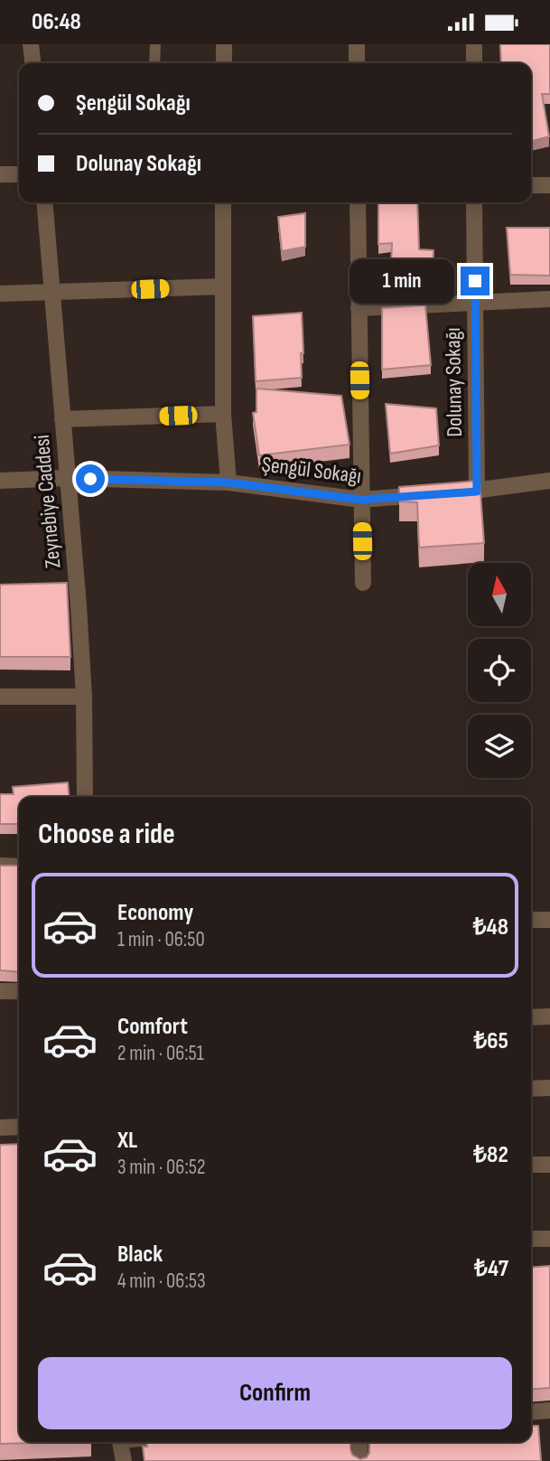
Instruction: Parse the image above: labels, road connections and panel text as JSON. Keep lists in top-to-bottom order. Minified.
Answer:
{"streets":{"street":["Dolunay Sokağı","Şengül Sokağı","Zeynebiye Caddesi"]},"crossings":[["Dolunay Sokağı","Şengül Sokağı"],["Şengül Sokağı","Zeynebiye Caddesi"]],"north":"top","page":{"status":"06:48","banner":["Şengül Sokağı","Dolunay Sokağı"],"bubble":"1 min","heading":"Choose a ride","list":[{"name":"Economy","note":"1 min · 06:50","value":"₺48"},{"name":"Comfort","note":"2 min · 06:51","value":"₺65"},{"name":"XL","note":"3 min · 06:52","value":"₺82"},{"name":"Black","note":"4 min · 06:53","value":"₺47"}],"buttons":"Confirm"}}
